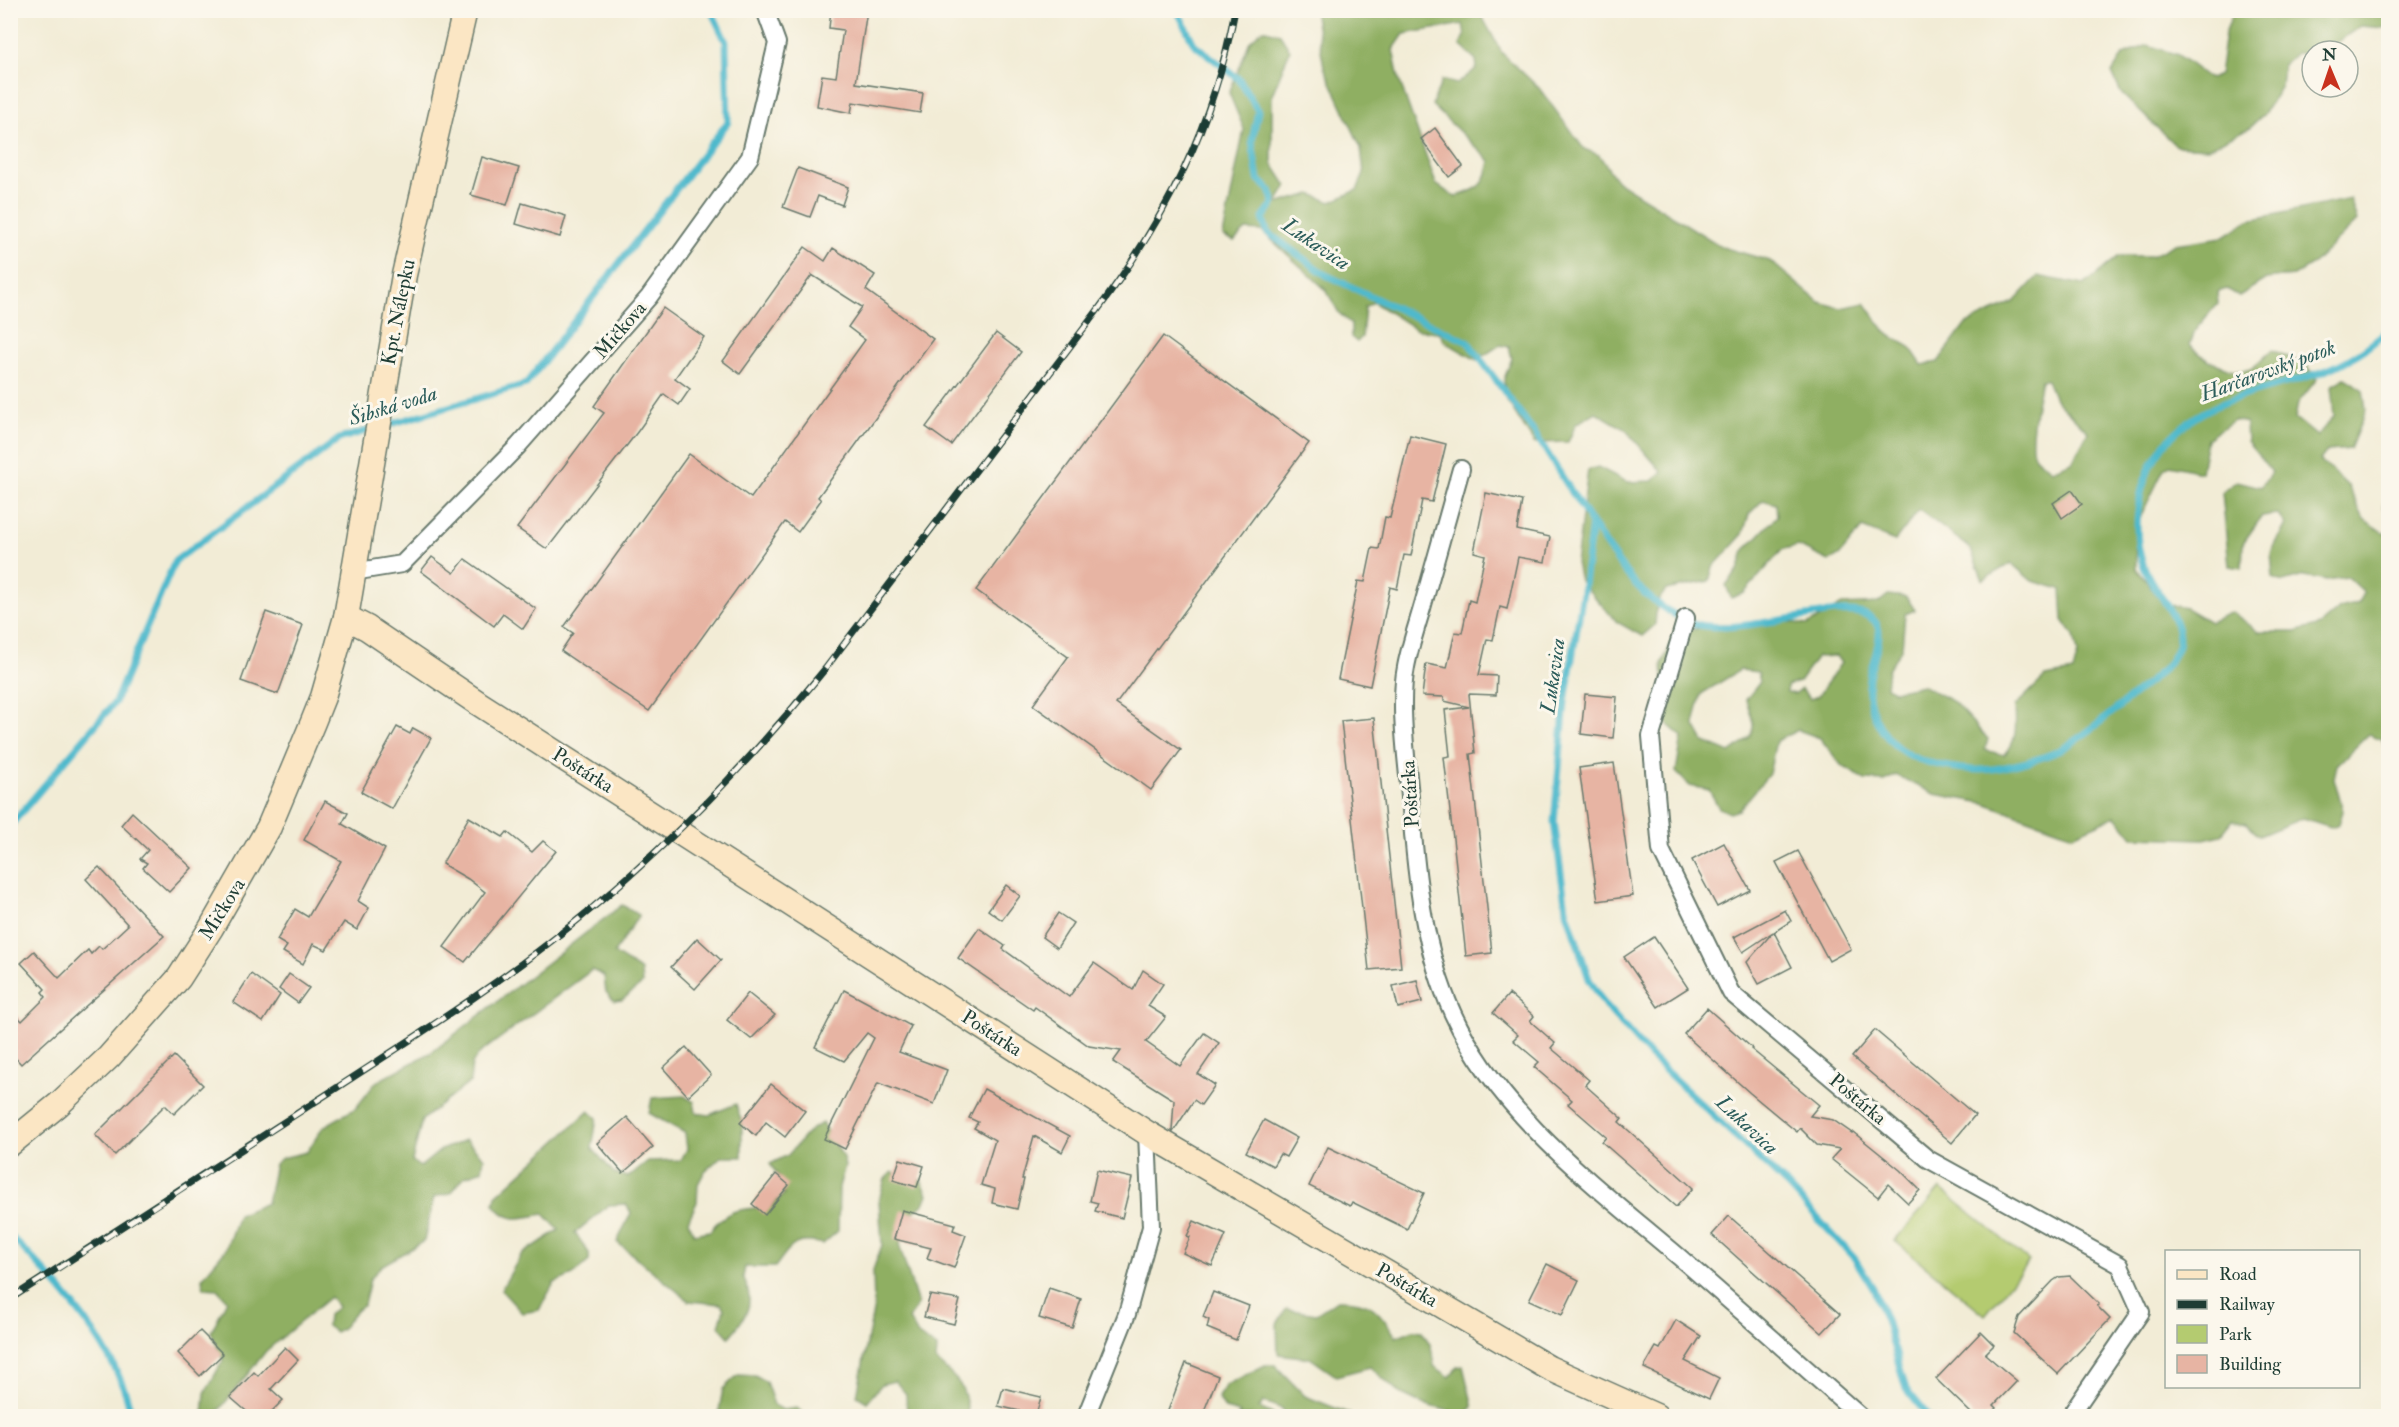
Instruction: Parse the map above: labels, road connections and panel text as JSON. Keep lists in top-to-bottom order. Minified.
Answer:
{"streets":{"street":["Kpt. Nálepku","Mičkova","Poštárka"]},"crossings":[["Kpt. Nálepku","Mičkova"],["Kpt. Nálepku","Poštárka"],["Mičkova","Poštárka"]],"water":["Lukavica","Harčarovský potok","Šibská voda"],"legend":["Road","Railway","Park","Building"],"north":"top"}
